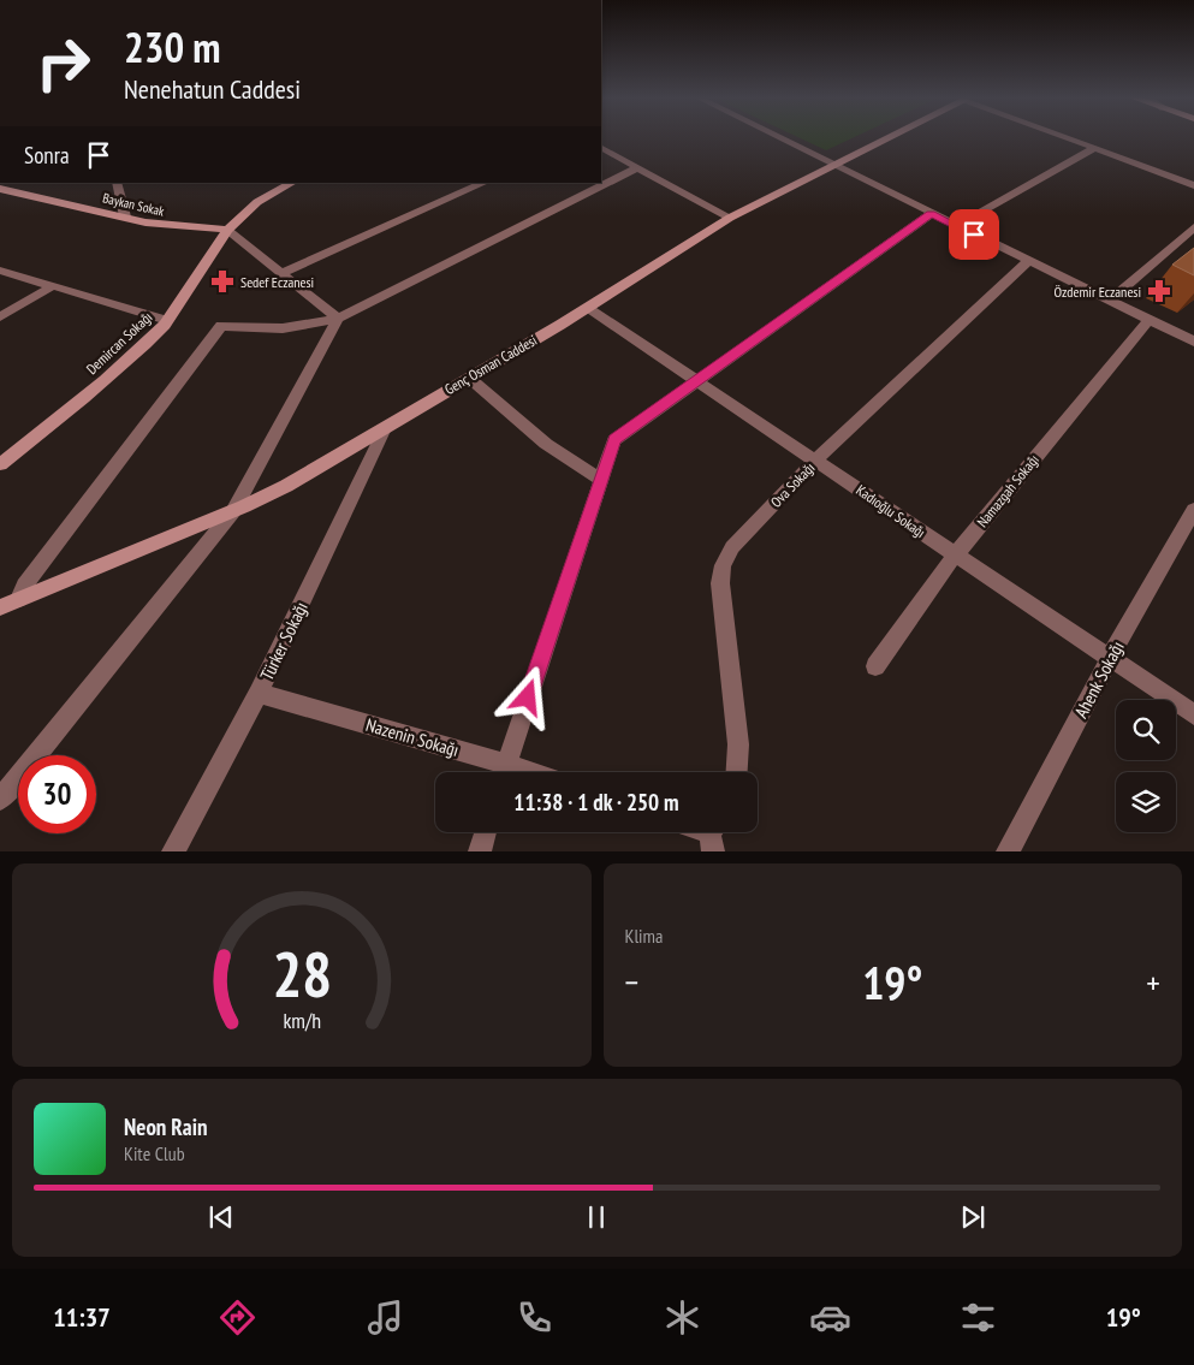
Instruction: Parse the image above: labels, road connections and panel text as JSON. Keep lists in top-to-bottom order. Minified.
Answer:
{"streets":{"street":["Baykan Sokak","Demircan Sokağı","Genç Osman Caddesi","Ova Sokağı","Namazgah Sokağı","Kadıoğlu Sokağı","Türker Sokağı","Ahenk Sokağı","Nazenin Sokağı"]},"crossings":[["Baykan Sokak","Demircan Sokağı"],["Genç Osman Caddesi","Kadıoğlu Sokağı"],["Genç Osman Caddesi","Türker Sokağı"],["Ova Sokağı","Kadıoğlu Sokağı"],["Namazgah Sokağı","Kadıoğlu Sokağı"],["Kadıoğlu Sokağı","Ahenk Sokağı"],["Türker Sokağı","Nazenin Sokağı"]],"places":{"pharmacy":["Sedef Eczanesi","Özdemir Eczanesi"]},"page":{"turn":["230 m","Nenehatun Caddesi"],"then":"Sonra","limit":"30","trip":"11:38 · 1 dk · 250 m","tile":"Klima","heat":["−","19°","+"],"song":["Neon Rain","Kite Club"],"tabs":["11:37","19°"],"gauge":["28","km/h"]}}
